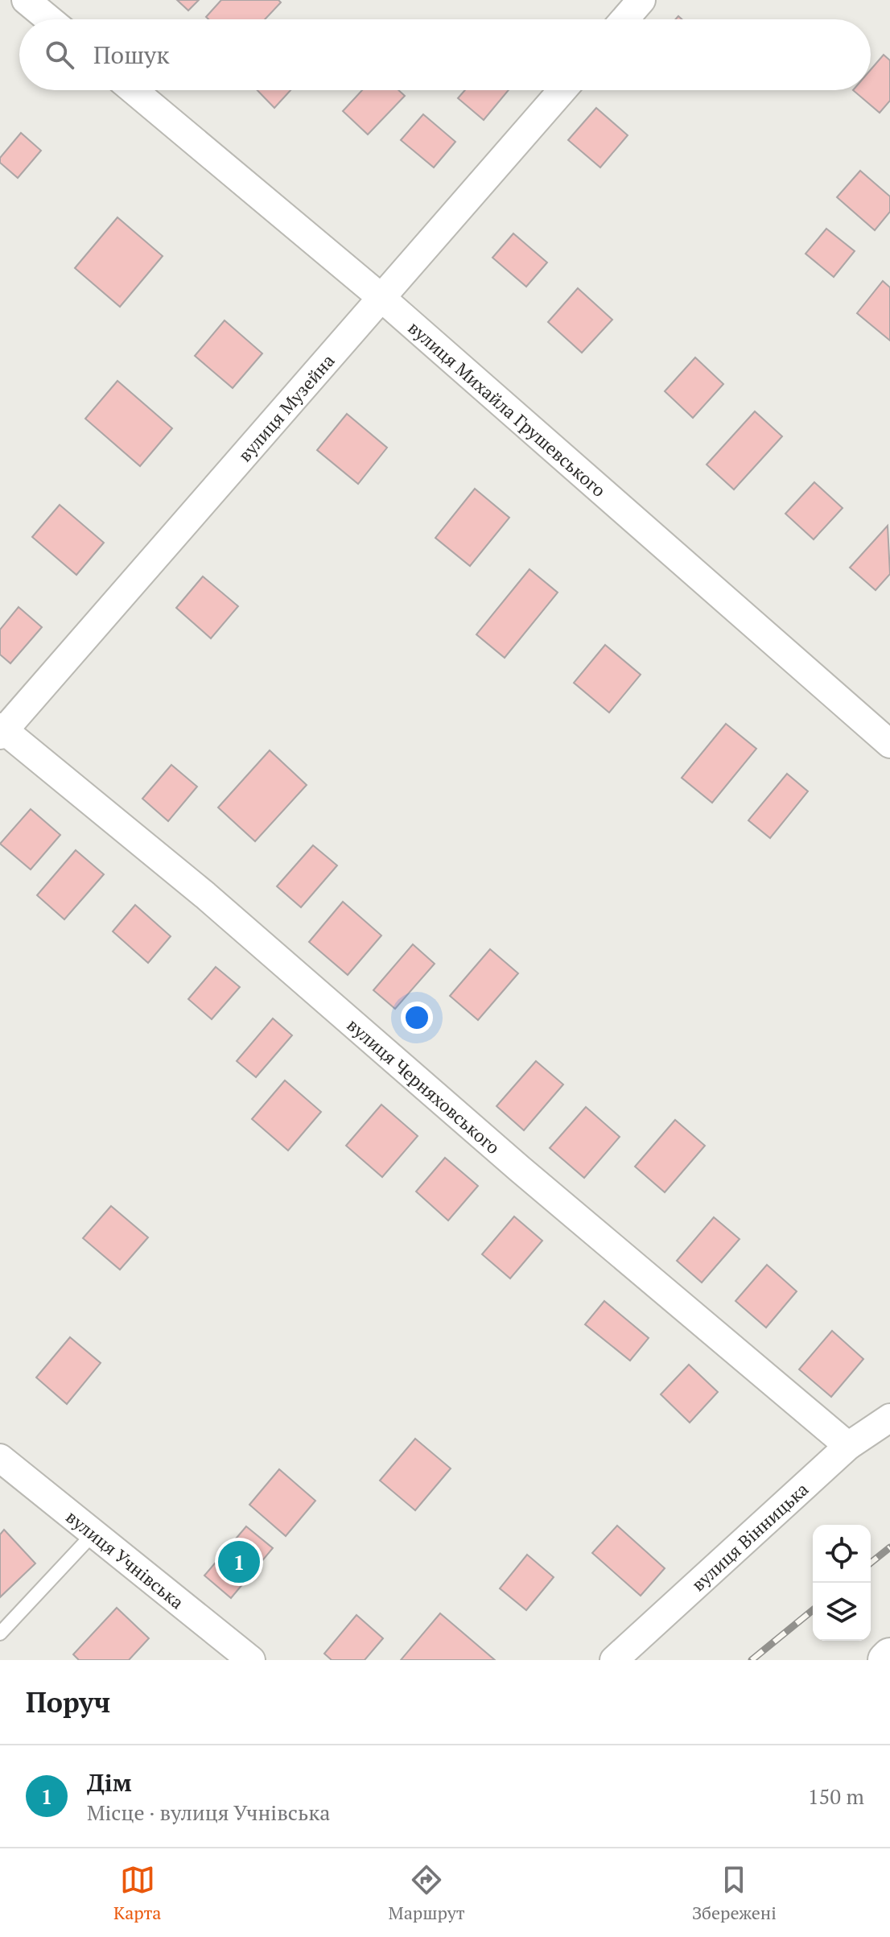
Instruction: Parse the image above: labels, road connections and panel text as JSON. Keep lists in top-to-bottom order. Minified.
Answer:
{"streets":{"street":["вулиця Музейна","вулиця Михайла Грушевського","вулиця Черняховського","вулиця Вінницька","вулиця Учнівська"]},"crossings":[["вулиця Музейна","вулиця Михайла Грушевського"],["вулиця Музейна","вулиця Черняховського"],["вулиця Черняховського","вулиця Вінницька"]],"page":{"search":"Пошук","pins":"1","heading":"Поруч","list":[{"mark":"1","name":"Дім","note":"Місце · вулиця Учнівська","value":"150 m"}],"nav":["Карта","Маршрут","Збережені"]}}
